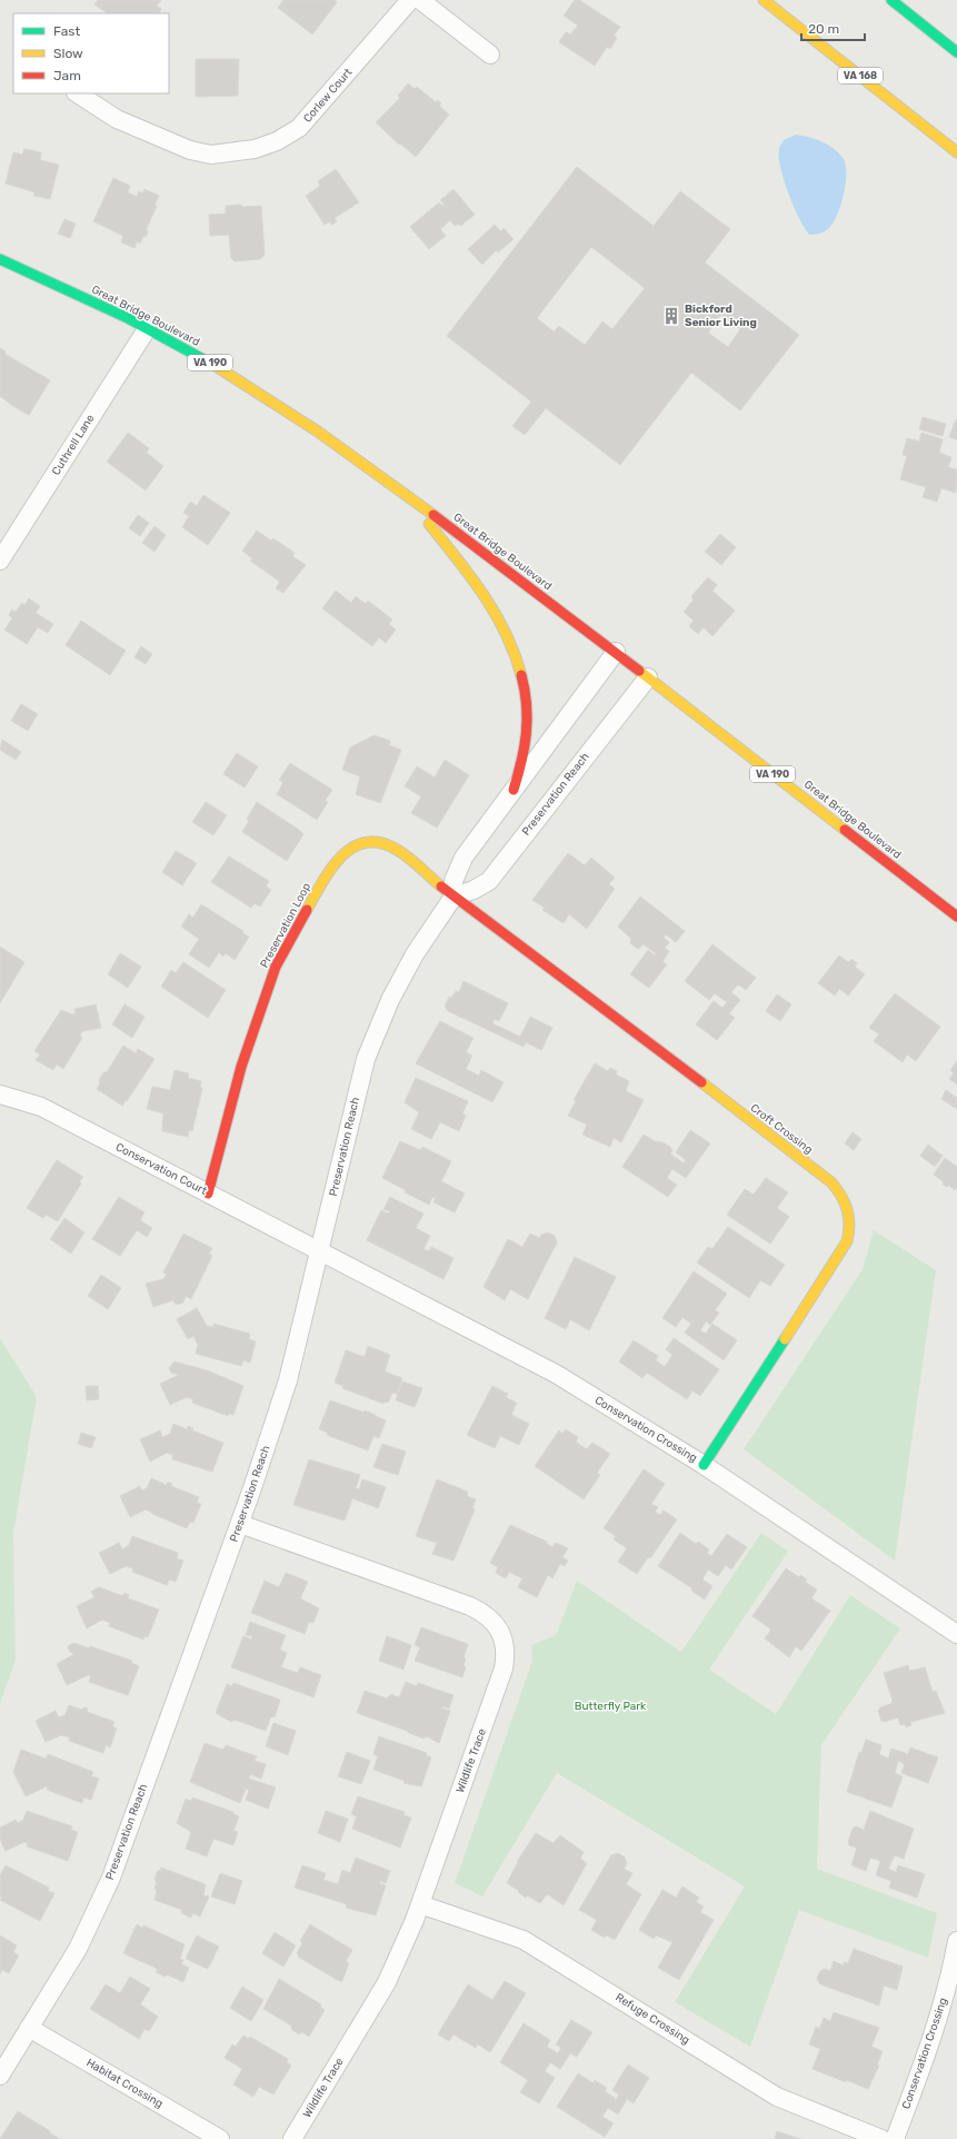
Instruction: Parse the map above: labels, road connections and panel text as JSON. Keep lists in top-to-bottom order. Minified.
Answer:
{"streets":{"main road":["VA 168","Great Bridge Boulevard","VA 190","Preservation Loop","Croft Crossing"],"street":["Corlew Court","Cuthrell Lane","Preservation Reach","Conservation Court","Conservation Crossing","Wildlife Trace","Refuge Crossing","Habitat Crossing"]},"crossings":[["Great Bridge Boulevard","Cuthrell Lane"],["Great Bridge Boulevard","Preservation Reach"],["Preservation Reach","Preservation Loop"],["Preservation Reach","Croft Crossing"],["Preservation Reach","Conservation Court"],["Preservation Reach","Conservation Crossing"],["Preservation Reach","Wildlife Trace"],["Preservation Reach","Habitat Crossing"],["Preservation Loop","Croft Crossing"],["Preservation Loop","Conservation Court"],["Croft Crossing","Conservation Crossing"],["Conservation Court","Conservation Crossing"],["Wildlife Trace","Refuge Crossing"]],"parks":["Butterfly Park"],"places":{"building":["Bickford Senior Living"]},"legend":["Fast","Slow","Jam"],"scale_bar":"20 m"}
